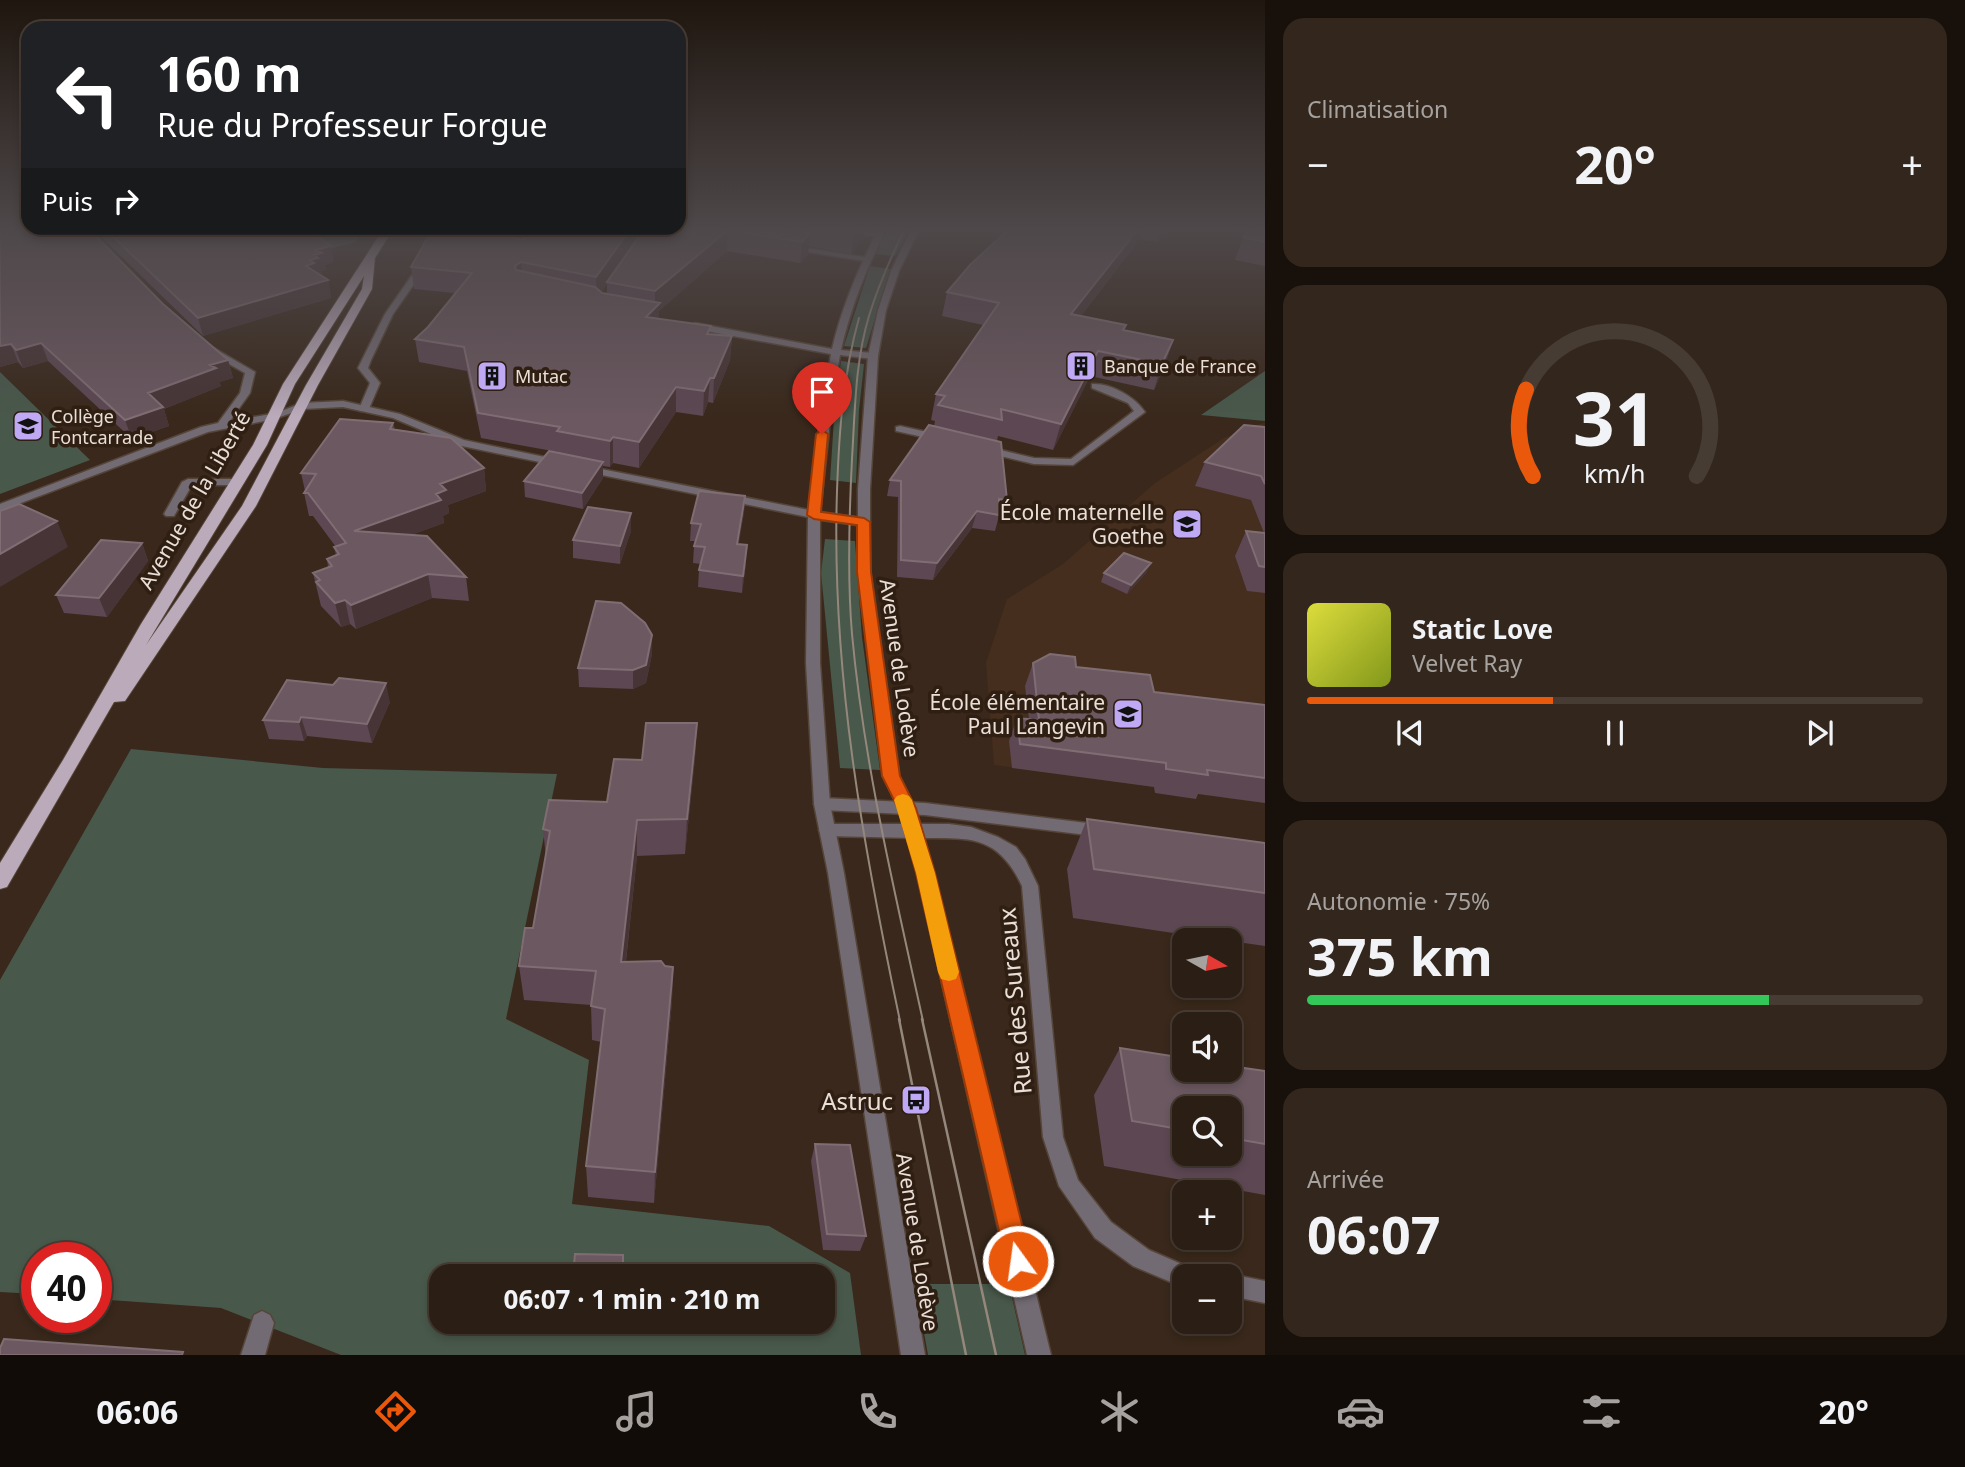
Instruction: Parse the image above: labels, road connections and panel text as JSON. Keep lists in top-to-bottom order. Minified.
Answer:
{"streets":{"main road":["Avenue de la Liberté"],"street":["Avenue de Lodève","Rue des Sureaux"]},"crossings":[["Avenue de Lodève","Rue des Sureaux"]],"places":{"building":["Banque de France","Mutac"],"school or university":["Collège Fontcarrade","École maternelle Goethe","École élémentaire Paul Langevin"],"bus stop":["Astruc"]},"north":"right","page":{"tile":["Climatisation",["Autonomie · 75%","375 km"],["Arrivée","06:07"]],"turn":["160 m","Rue du Professeur Forgue"],"heat":["−","20°","+"],"then":"Puis","song":["Static Love","Velvet Ray"],"map_buttons":["+","−"],"limit":"40","trip":"06:07 · 1 min · 210 m","tabs":["06:06","20°"],"gauge":["31","km/h"]}}
